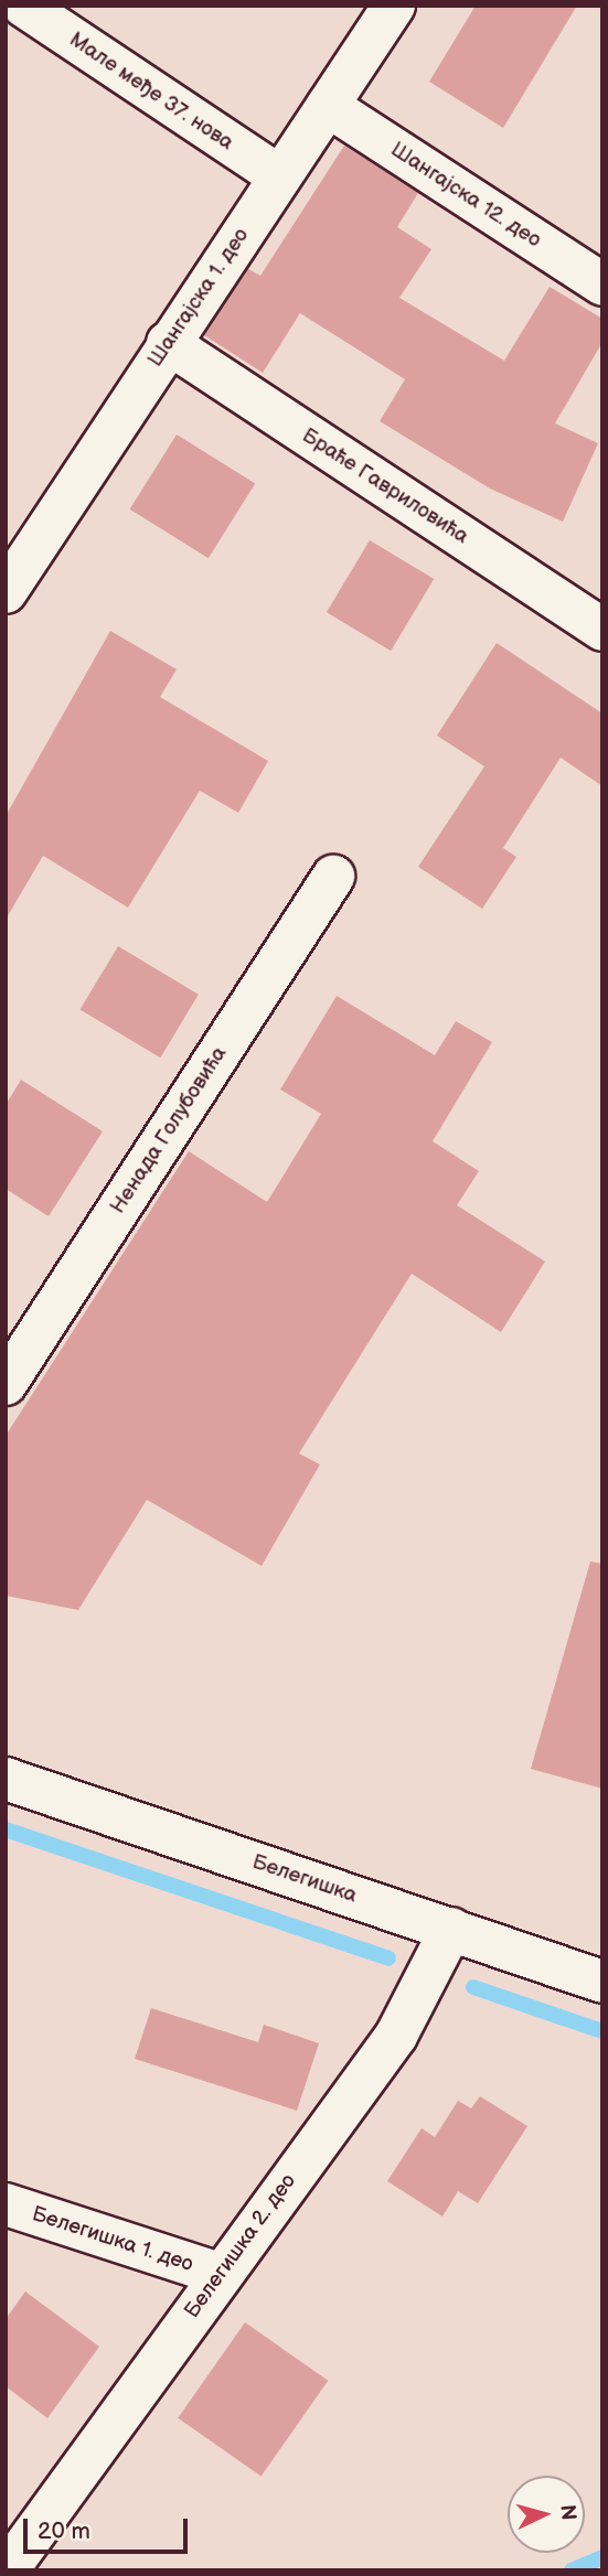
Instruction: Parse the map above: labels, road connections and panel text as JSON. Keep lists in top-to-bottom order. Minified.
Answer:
{"streets":{"street":["Мале међе 37. нова","Шангајска 12. део","Шангајска 1. део","Браће Гавриловића","Ненада Голубовића","Белегишка","Белегишка 1. део","Белегишка 2. део"]},"crossings":[["Мале међе 37. нова","Шангајска 1. део"],["Шангајска 12. део","Шангајска 1. део"],["Шангајска 1. део","Браће Гавриловића"],["Белегишка","Белегишка 2. део"],["Белегишка 1. део","Белегишка 2. део"]],"scale_bar":"20 m","north":"right"}
